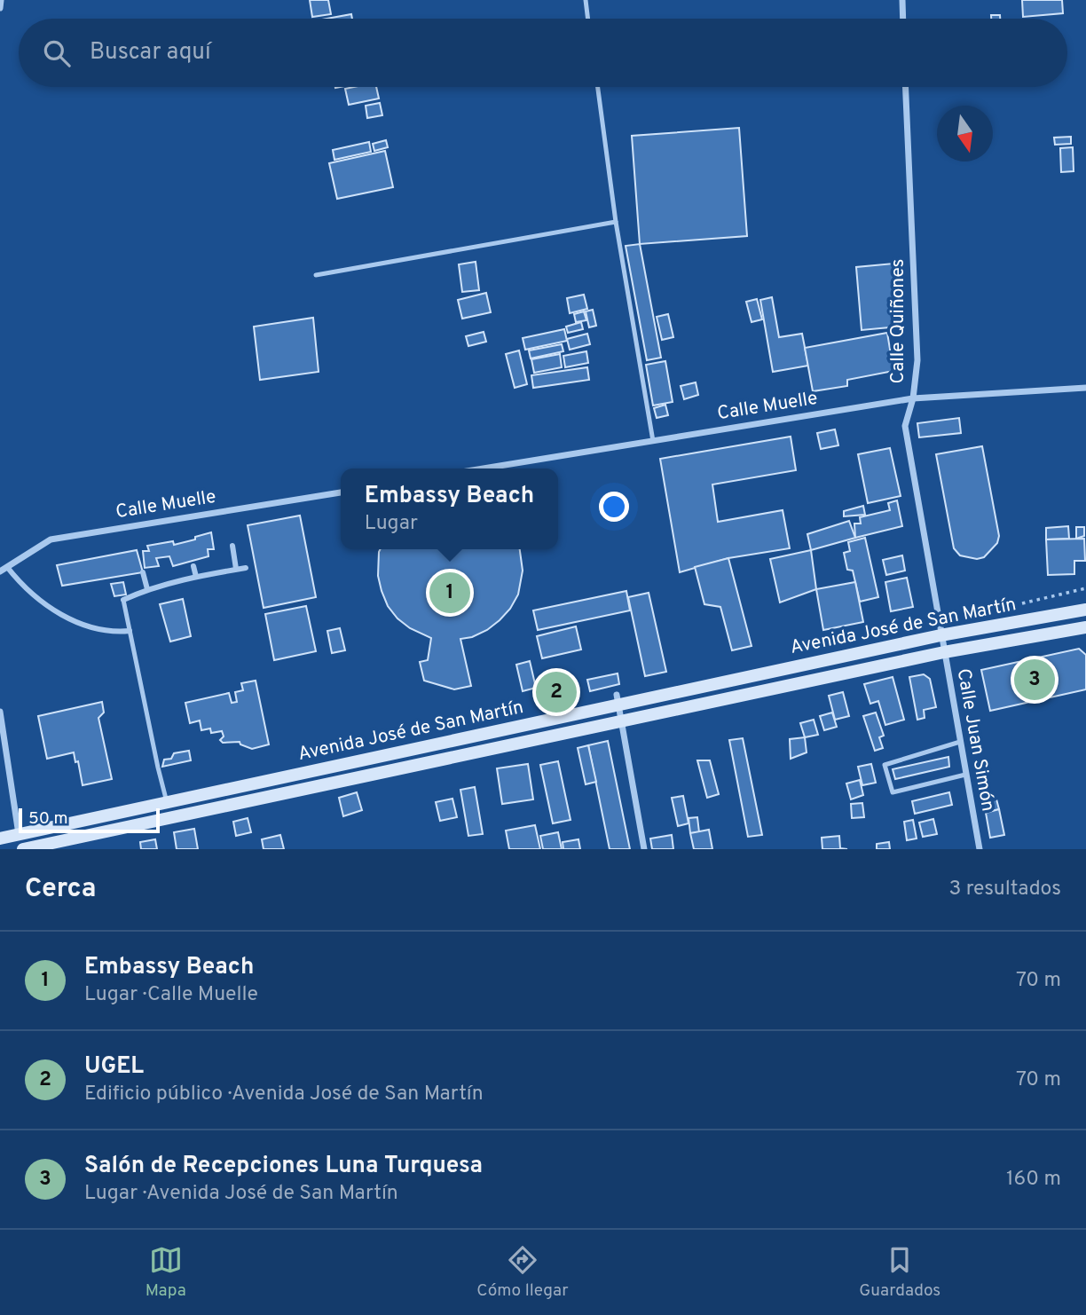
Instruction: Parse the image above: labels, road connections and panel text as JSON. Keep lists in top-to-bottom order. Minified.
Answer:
{"streets":{"main road":["Avenida José de San Martín"],"street":["Calle Quiñones","Calle Muelle","Calle Juan Simón"]},"crossings":[["Calle Quiñones","Calle Muelle"],["Calle Quiñones","Avenida José de San Martín"],["Calle Quiñones","Calle Juan Simón"],["Avenida José de San Martín","Calle Juan Simón"]],"scale_bar":"50 m","north":"bottom","page":{"search":"Buscar aquí","popup":["Embassy Beach","Lugar"],"pins":["1","3","2"],"scale":"50 m","heading":["Cerca","3 resultados"],"list":[{"mark":"1","name":"Embassy Beach","note":"Lugar · Calle Muelle","value":"70 m"},{"mark":"2","name":"UGEL","note":"Edificio público · Avenida José de San Martín","value":"70 m"},{"mark":"3","name":"Salón de Recepciones Luna Turquesa","note":"Lugar · Avenida José de San Martín","value":"160 m"}],"nav":["Mapa","Cómo llegar","Guardados"]}}
